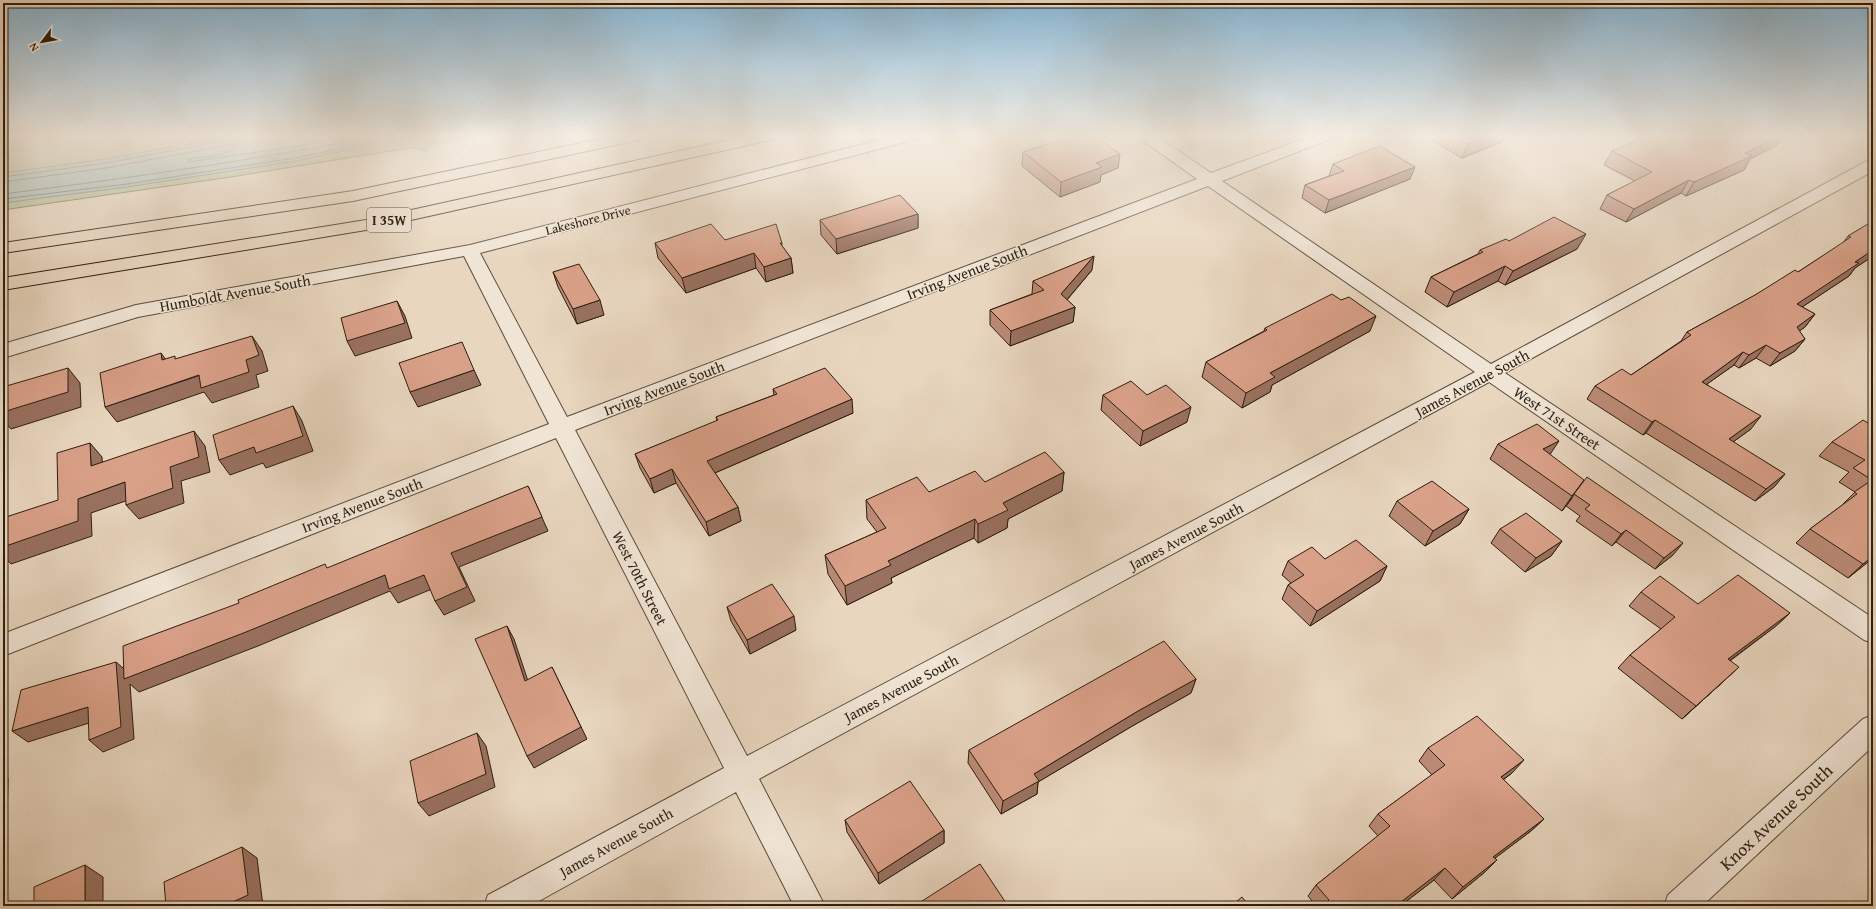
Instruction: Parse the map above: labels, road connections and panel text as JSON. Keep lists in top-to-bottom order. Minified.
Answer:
{"streets":{"highway":["I 35W"],"street":["Lakeshore Drive","Irving Avenue South","Humboldt Avenue South","James Avenue South","West 71st Street","West 70th Street","Knox Avenue South"]},"crossings":[["Lakeshore Drive","Humboldt Avenue South"],["Lakeshore Drive","West 70th Street"],["Irving Avenue South","West 71st Street"],["Irving Avenue South","West 70th Street"],["Humboldt Avenue South","West 70th Street"],["James Avenue South","West 71st Street"],["James Avenue South","West 70th Street"]],"north":"bottom left"}
